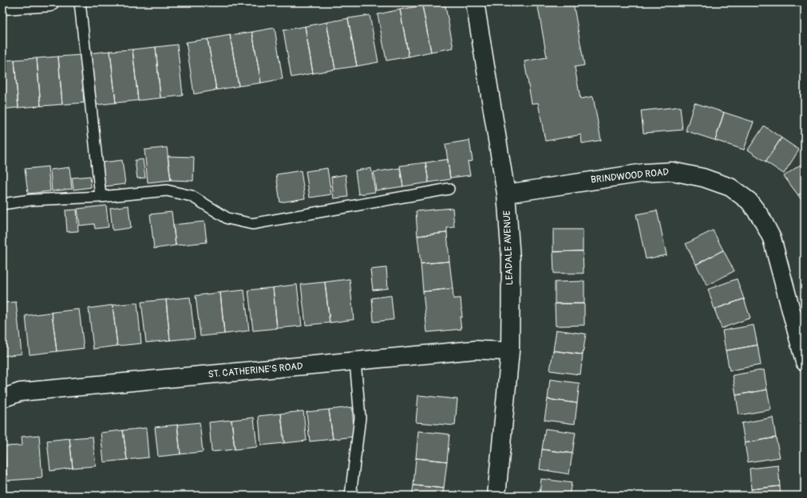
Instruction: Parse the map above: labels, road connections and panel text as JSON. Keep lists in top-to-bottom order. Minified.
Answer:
{"streets":{"street":["BRINDWOOD ROAD","LEADALE AVENUE","ST. CATHERINE'S ROAD"]},"crossings":[["BRINDWOOD ROAD","LEADALE AVENUE"],["LEADALE AVENUE","ST. CATHERINE'S ROAD"]]}
